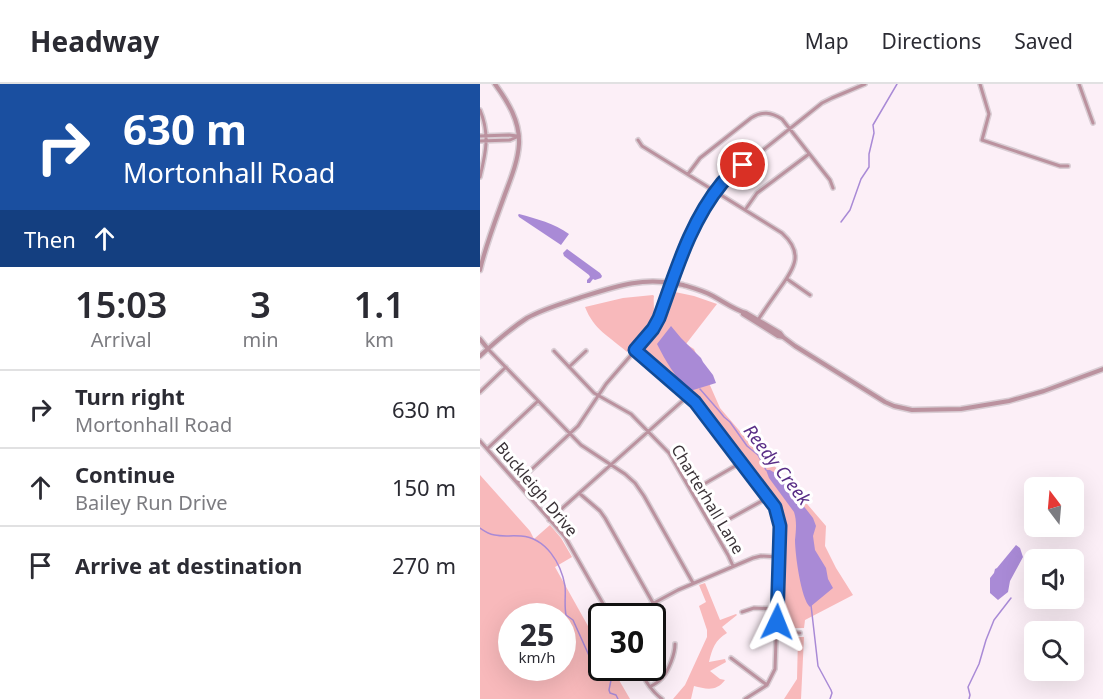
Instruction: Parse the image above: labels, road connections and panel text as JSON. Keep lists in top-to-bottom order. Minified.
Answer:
{"streets":{"street":["Buckleigh Drive","Charterhall Lane"]},"water":["Reedy Creek"],"north":"top","page":{"header":"Headway","nav":["Map","Directions","Saved"],"turn":["630 m","Mortonhall Road"],"then":"Then","eta":["15:03","Arrival","3","min","1.1","km"],"list":[{"name":"Turn right","note":"Mortonhall Road","value":"630 m"},{"name":"Continue","note":"Bailey Run Drive","value":"150 m"},{"name":"Arrive at destination","value":"270 m"}],"speed":"25 km/h","limit":"30"}}
